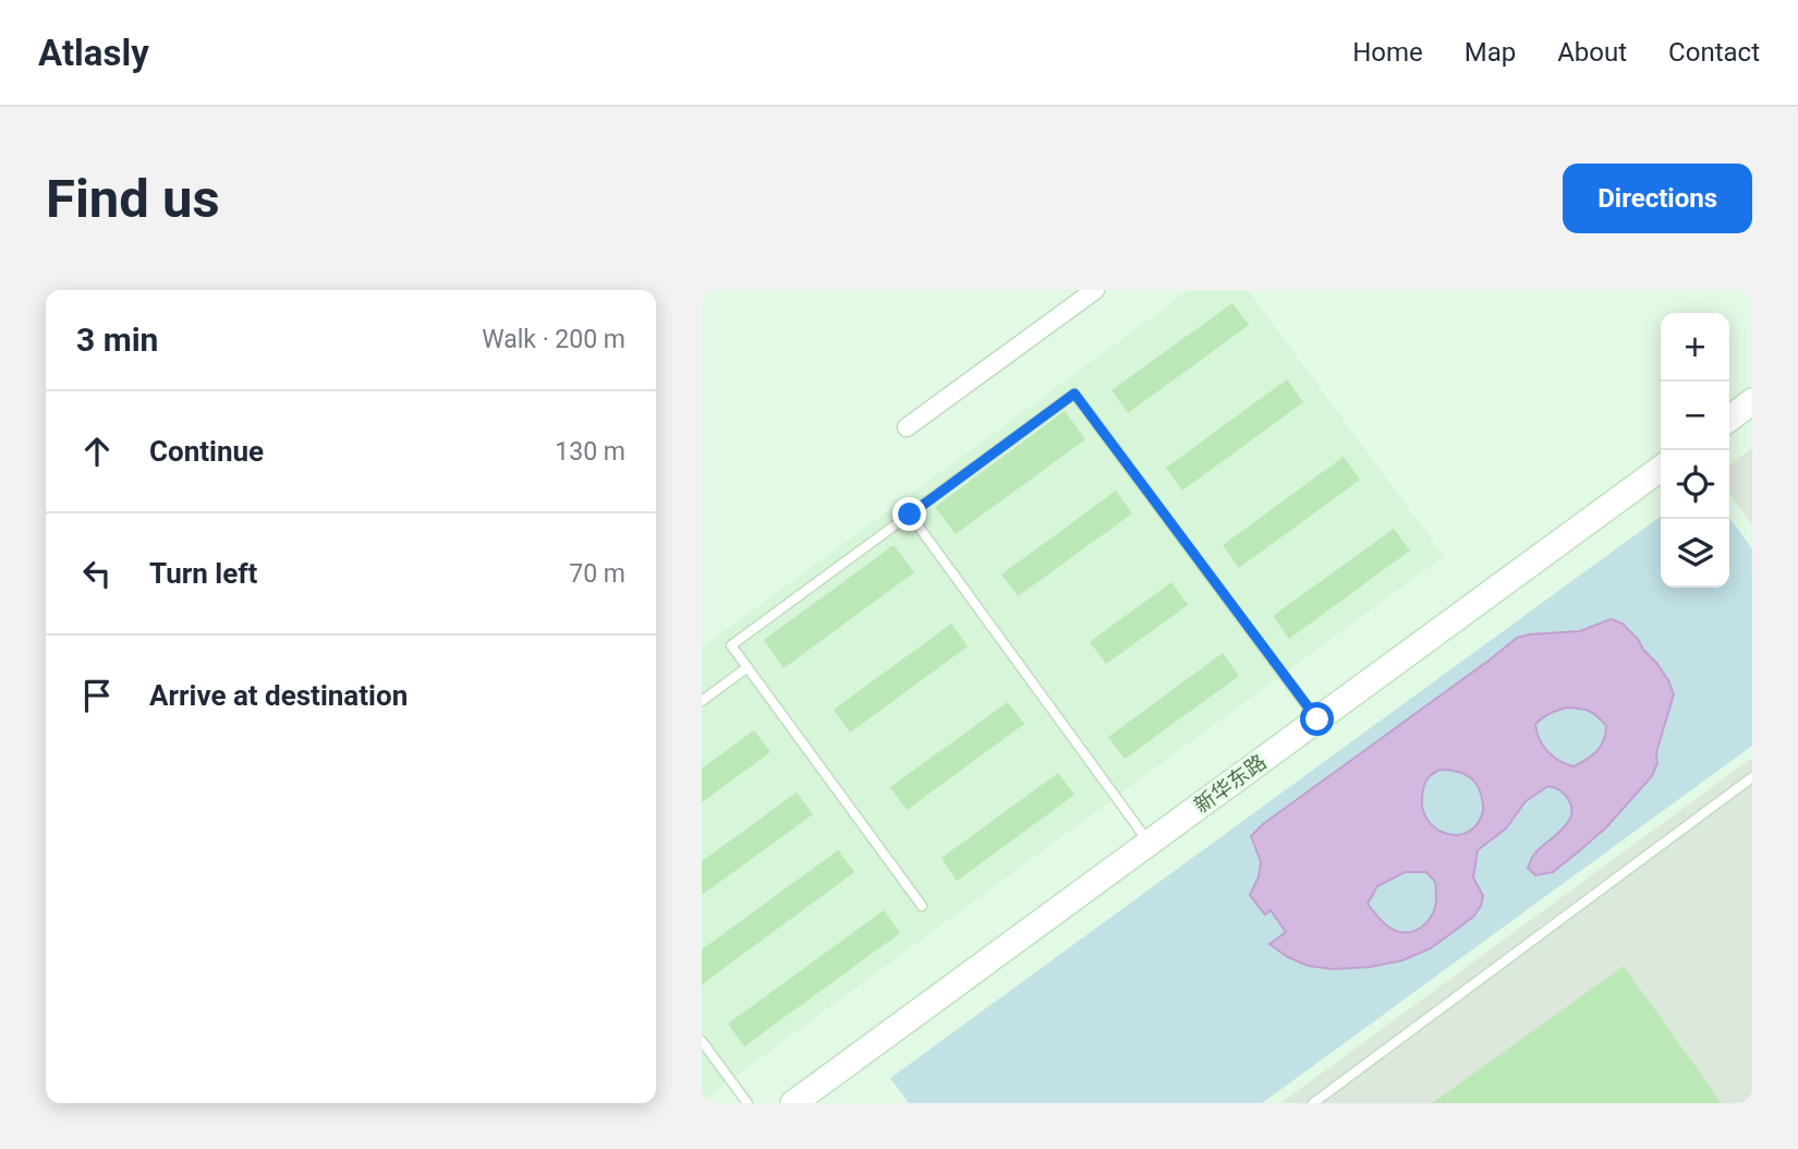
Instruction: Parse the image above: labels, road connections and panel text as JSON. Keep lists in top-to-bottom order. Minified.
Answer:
{"streets":{"main road":["新华东路"]},"page":{"header":"Atlasly","nav":["Home","Map","About","Contact"],"buttons":"Directions","title":"Find us","heading":["3 min","Walk · 200 m"],"map_buttons":["+","−"],"list":[["Continue","130 m"],["Turn left","70 m"],"Arrive at destination"]}}
